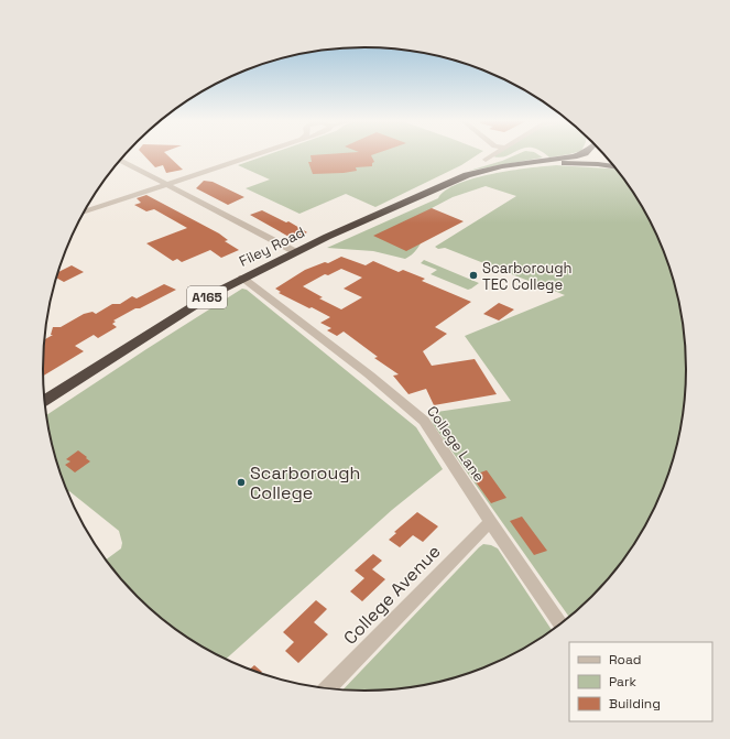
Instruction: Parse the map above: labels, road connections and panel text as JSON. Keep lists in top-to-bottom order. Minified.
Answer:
{"streets":{"highway":["Filey Road","A165"],"street":["College Lane","College Avenue"]},"crossings":[["Filey Road","College Lane"],["College Lane","College Avenue"]],"places":["Scarborough TEC College","Scarborough College"],"legend":["Road","Park","Building"]}
